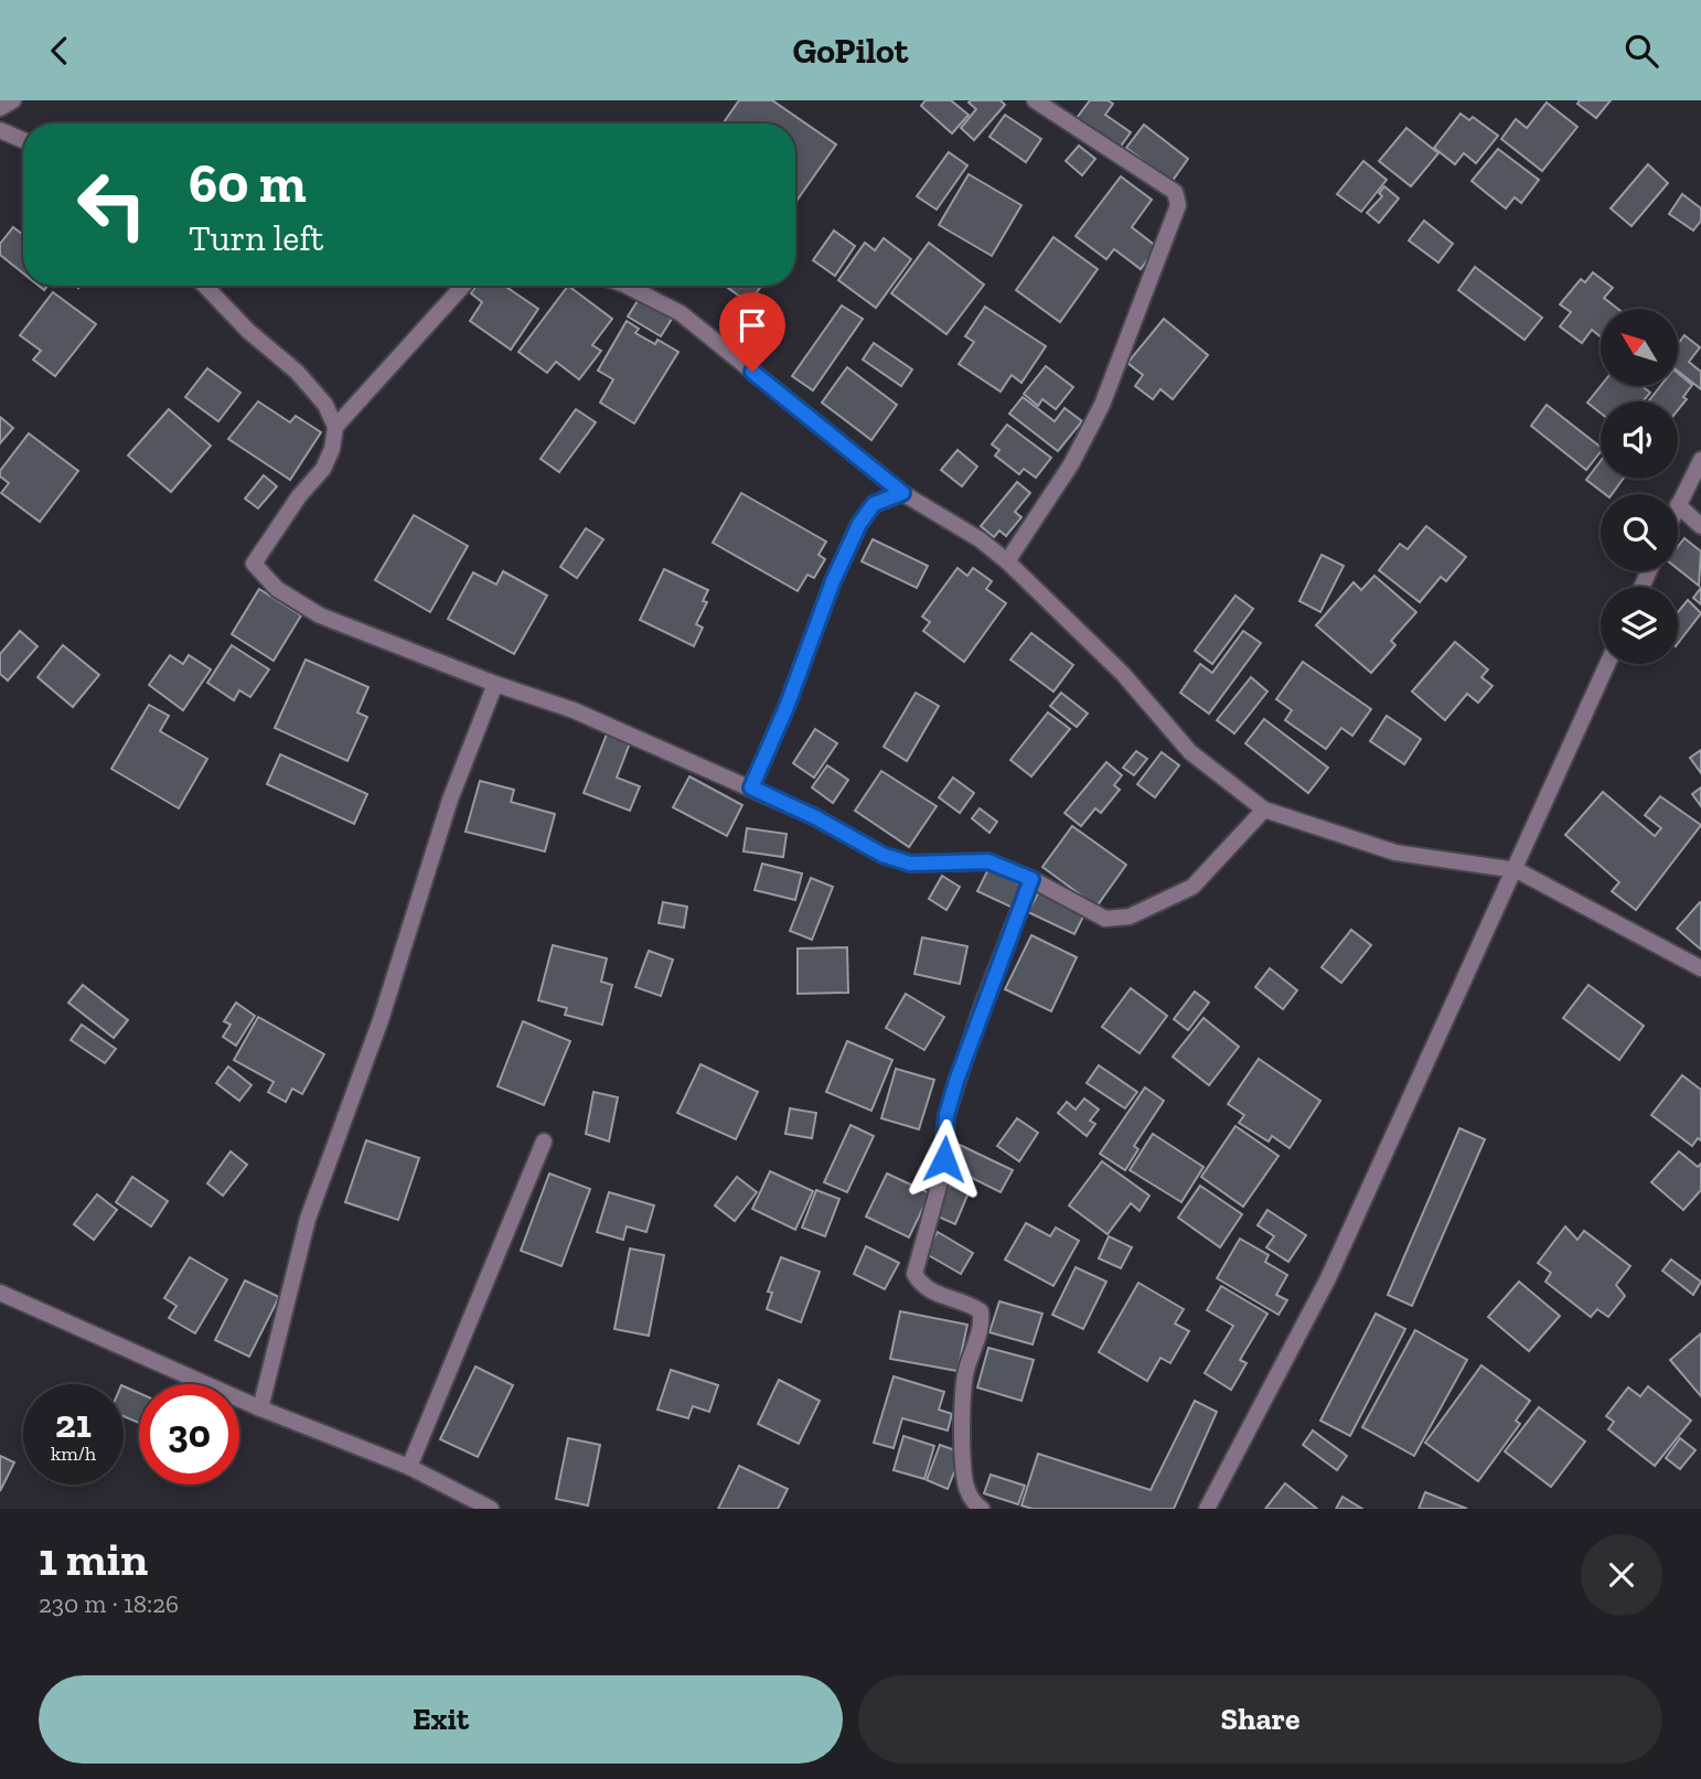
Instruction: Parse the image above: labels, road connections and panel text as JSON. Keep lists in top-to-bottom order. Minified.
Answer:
{"north":"top left","page":{"header":"GoPilot","turn":["60 m","Turn left"],"speed":"21 km/h","limit":"30","heading":["1 min","230 m · 18:26"],"buttons":["Exit","Share"]}}
